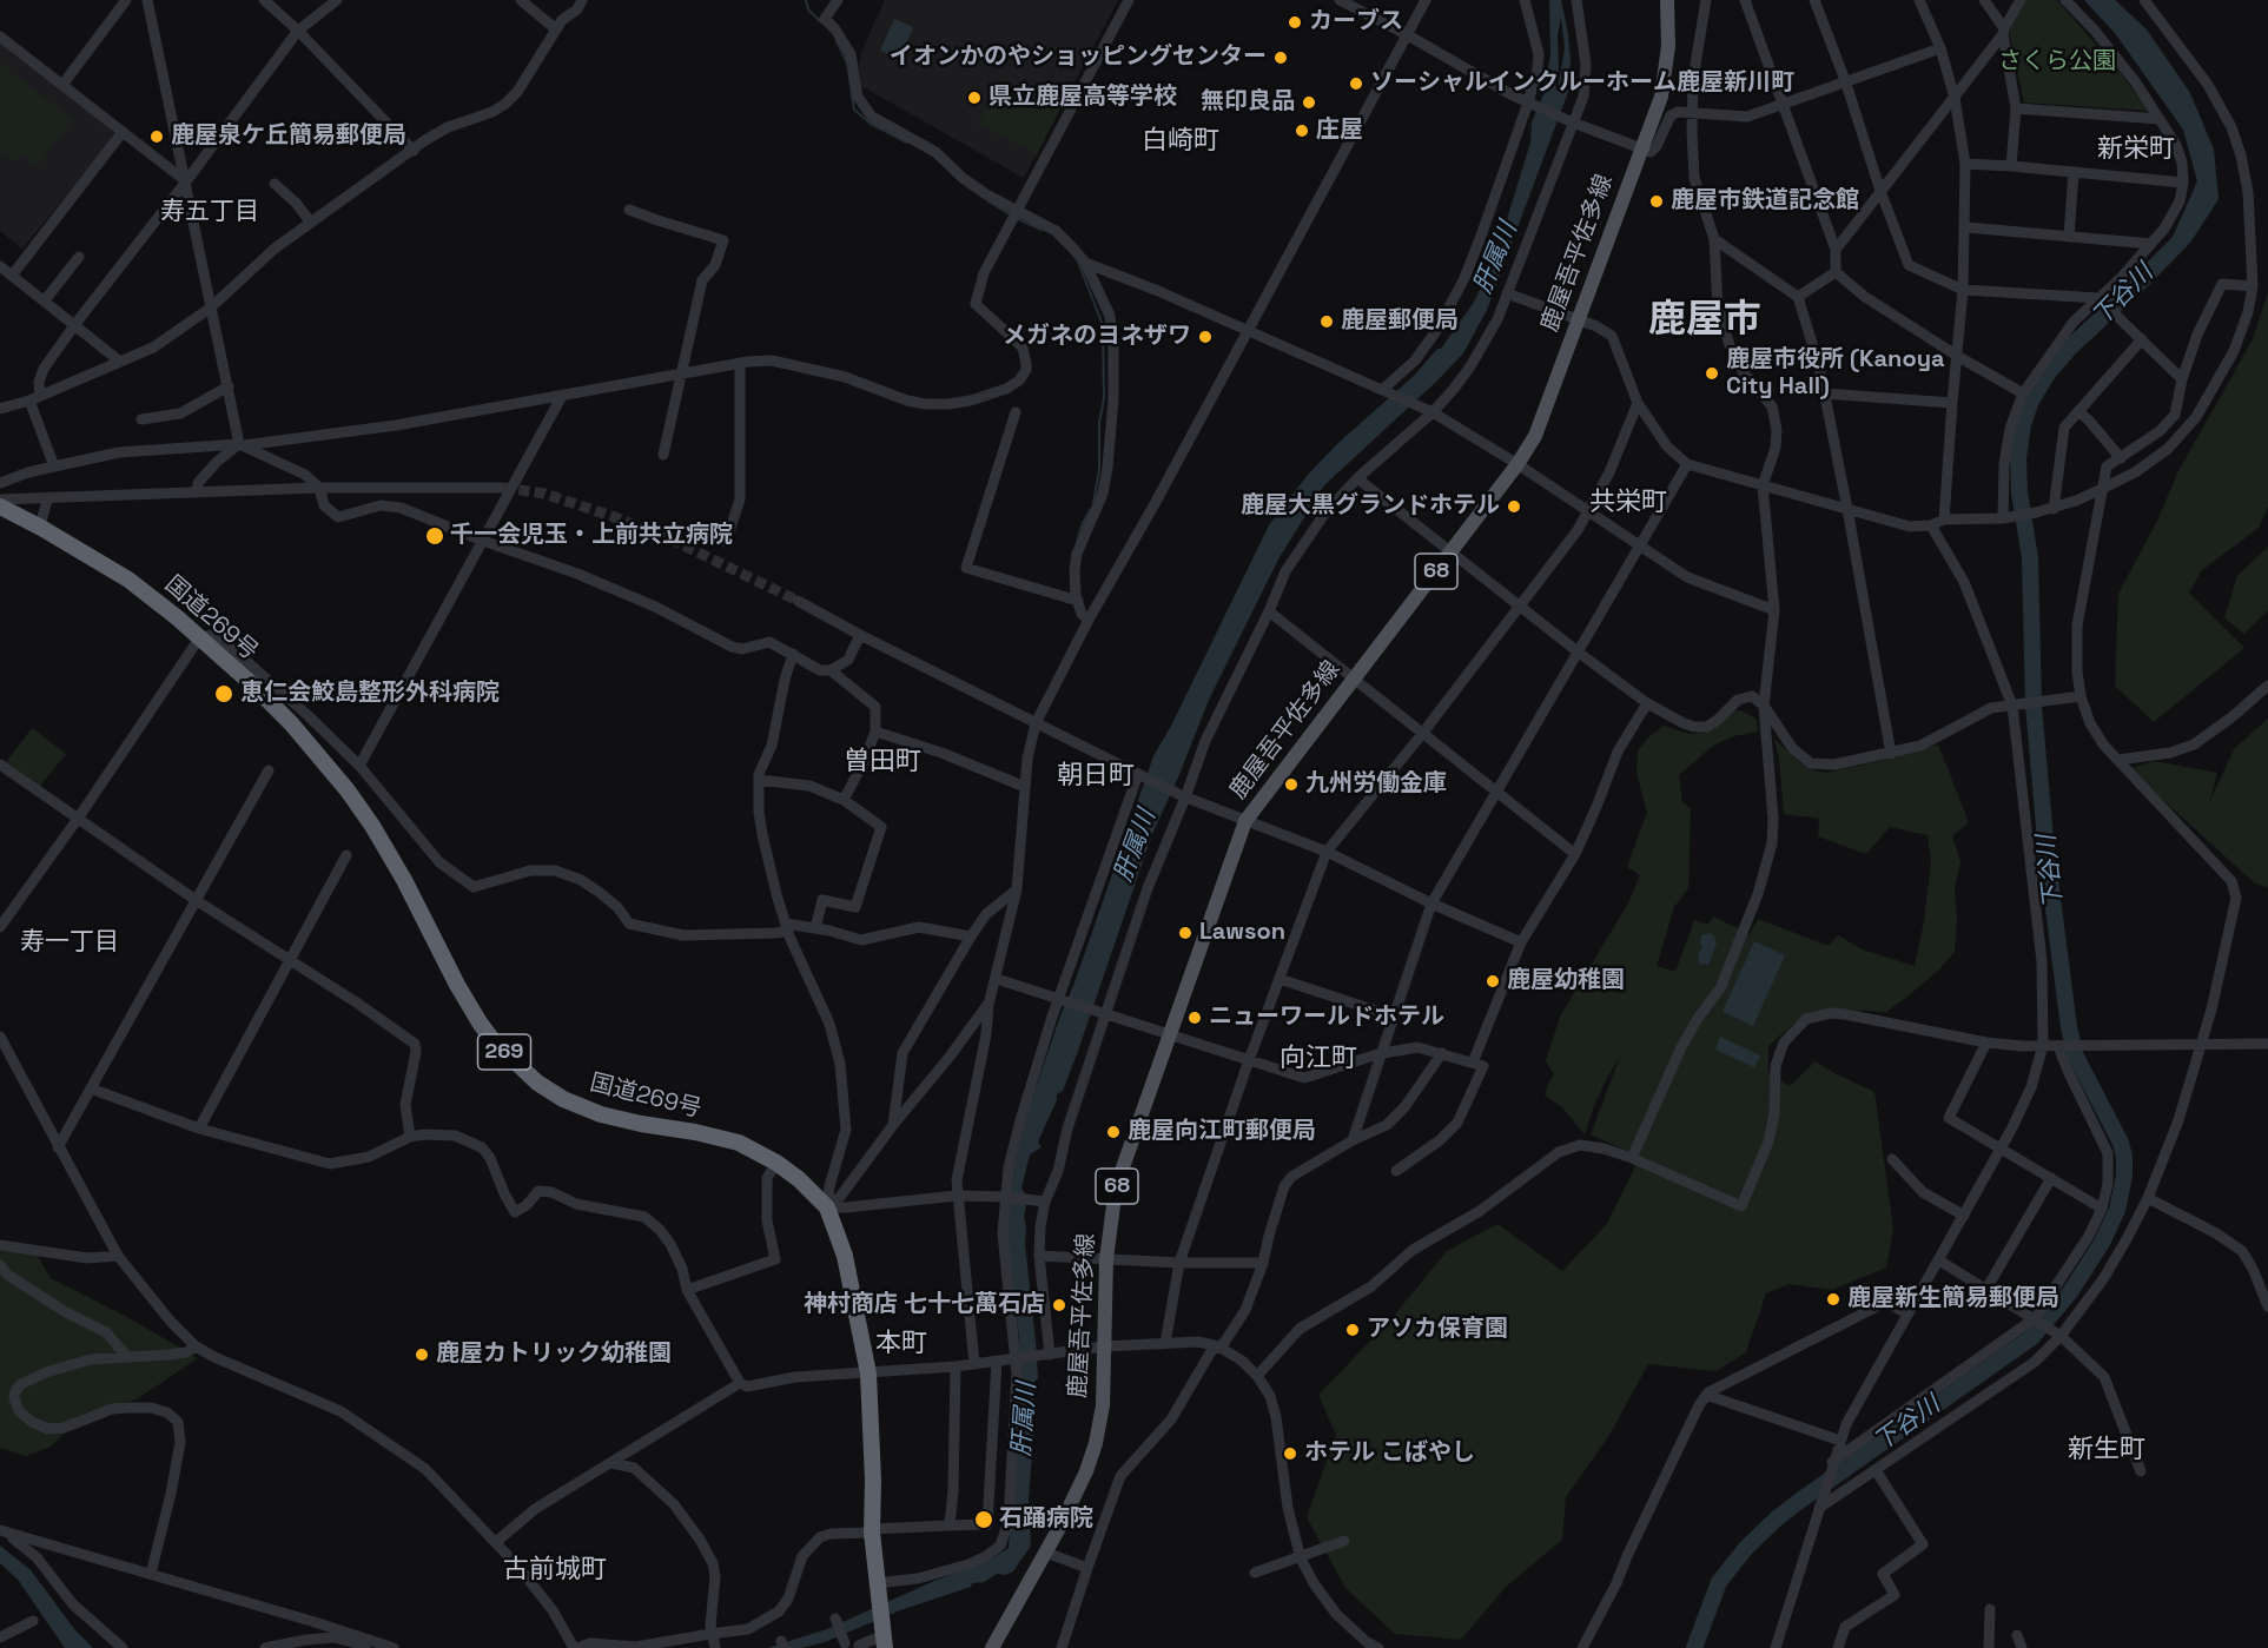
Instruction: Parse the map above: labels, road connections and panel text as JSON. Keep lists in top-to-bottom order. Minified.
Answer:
{"streets":{"highway":["国道269号","269"],"main road":["鹿屋吾平佐多線","68"]},"districts":["白崎町","新栄町","寿五丁目","鹿屋市","共栄町","曽田町","朝日町","寿一丁目","向江町","本町","新生町","古前城町"],"water":["肝属川","下谷川"],"parks":["さくら公園"],"places":["カーブス","イオンかのやショッピングセンター","ソーシャルインクルーホーム鹿屋新川町","県立鹿屋高等学校","無印良品","庄屋","鹿屋泉ケ丘簡易郵便局","鹿屋市鉄道記念館","鹿屋郵便局","メガネのヨネザワ","鹿屋市役所 (Kanoya City Hall)","鹿屋大黒グランドホテル","千一会児玉・上前共立病院","恵仁会鮫島整形外科病院","九州労働金庫","Lawson","鹿屋幼稚園","ニューワールドホテル","鹿屋向江町郵便局","鹿屋新生簡易郵便局","神村商店 七十七萬石店","アソカ保育園","鹿屋カトリック幼稚園","ホテル こばやし","石踊病院"]}
